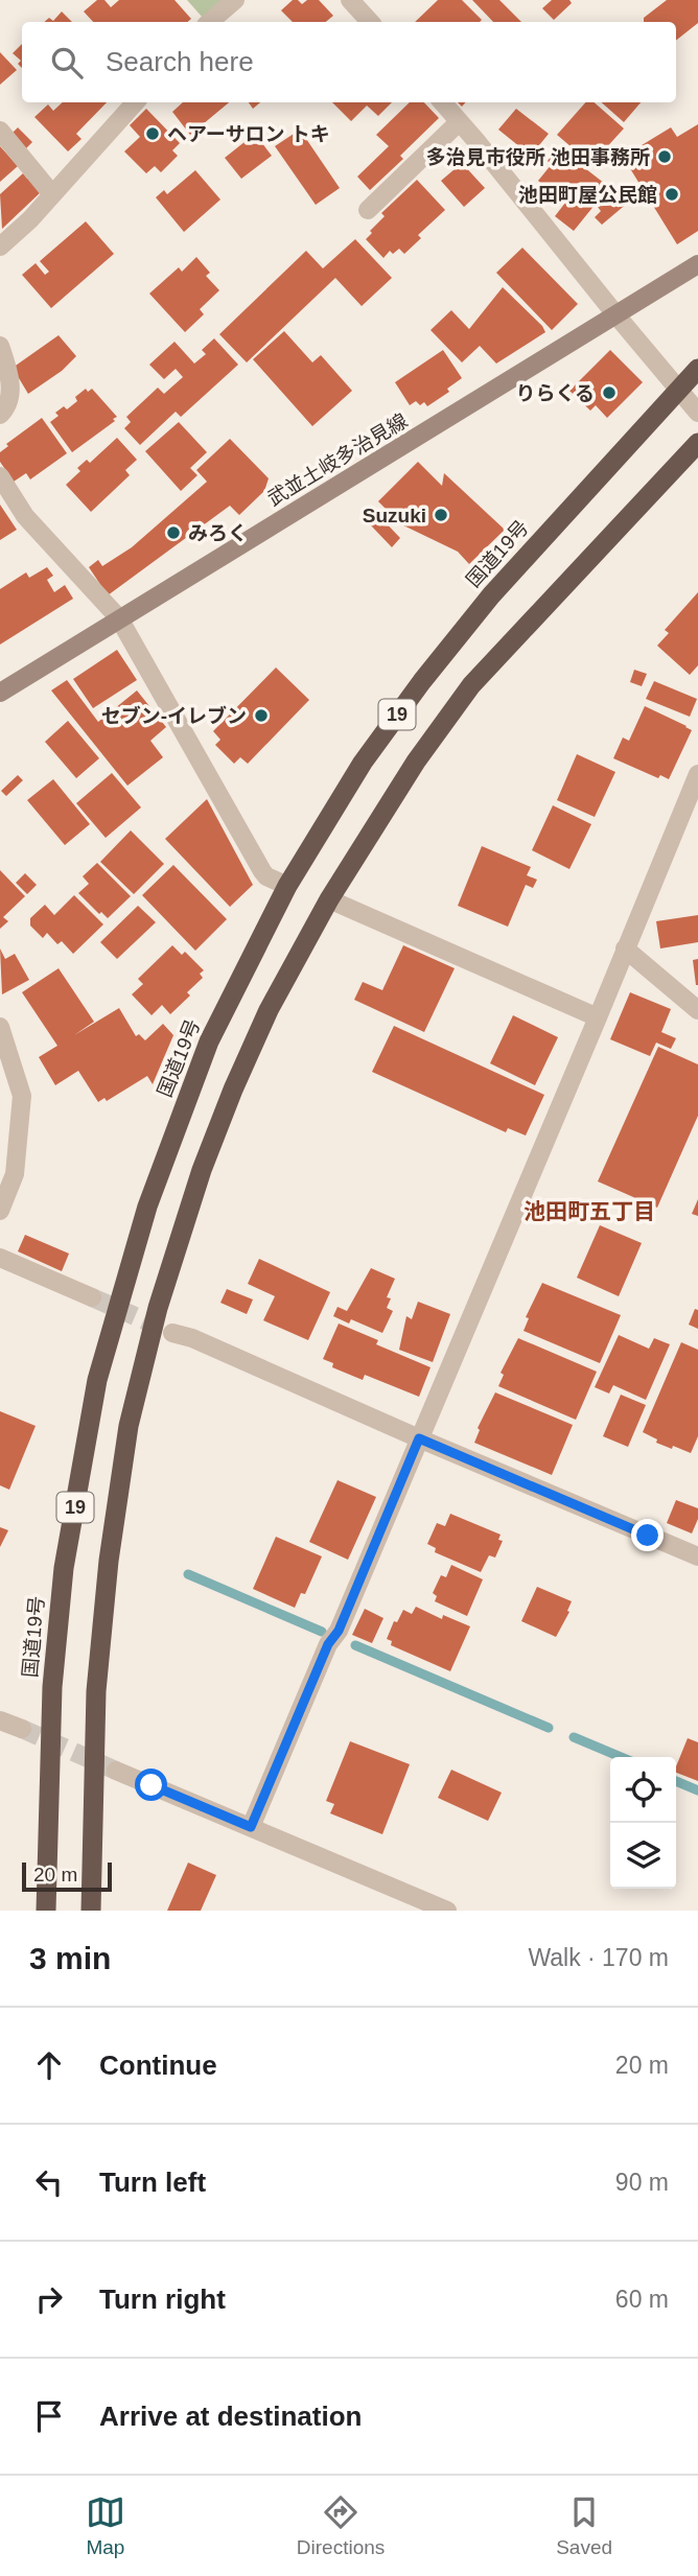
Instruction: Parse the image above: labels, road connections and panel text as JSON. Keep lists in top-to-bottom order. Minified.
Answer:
{"streets":{"highway":["国道19号","19"],"main road":["武並土岐多治見線"]},"districts":["池田町五丁目"],"places":["ヘアーサロン トキ","多治見市役所 池田事務所","池田町屋公民館","りらくる","Suzuki","みろく","セブン-イレブン"],"scale_bar":"20 m","page":{"search":"Search here","scale":"20 m","heading":["3 min","Walk · 170 m"],"list":[["Continue","20 m"],["Turn left","90 m"],["Turn right","60 m"],"Arrive at destination"],"nav":["Map","Directions","Saved"]}}
